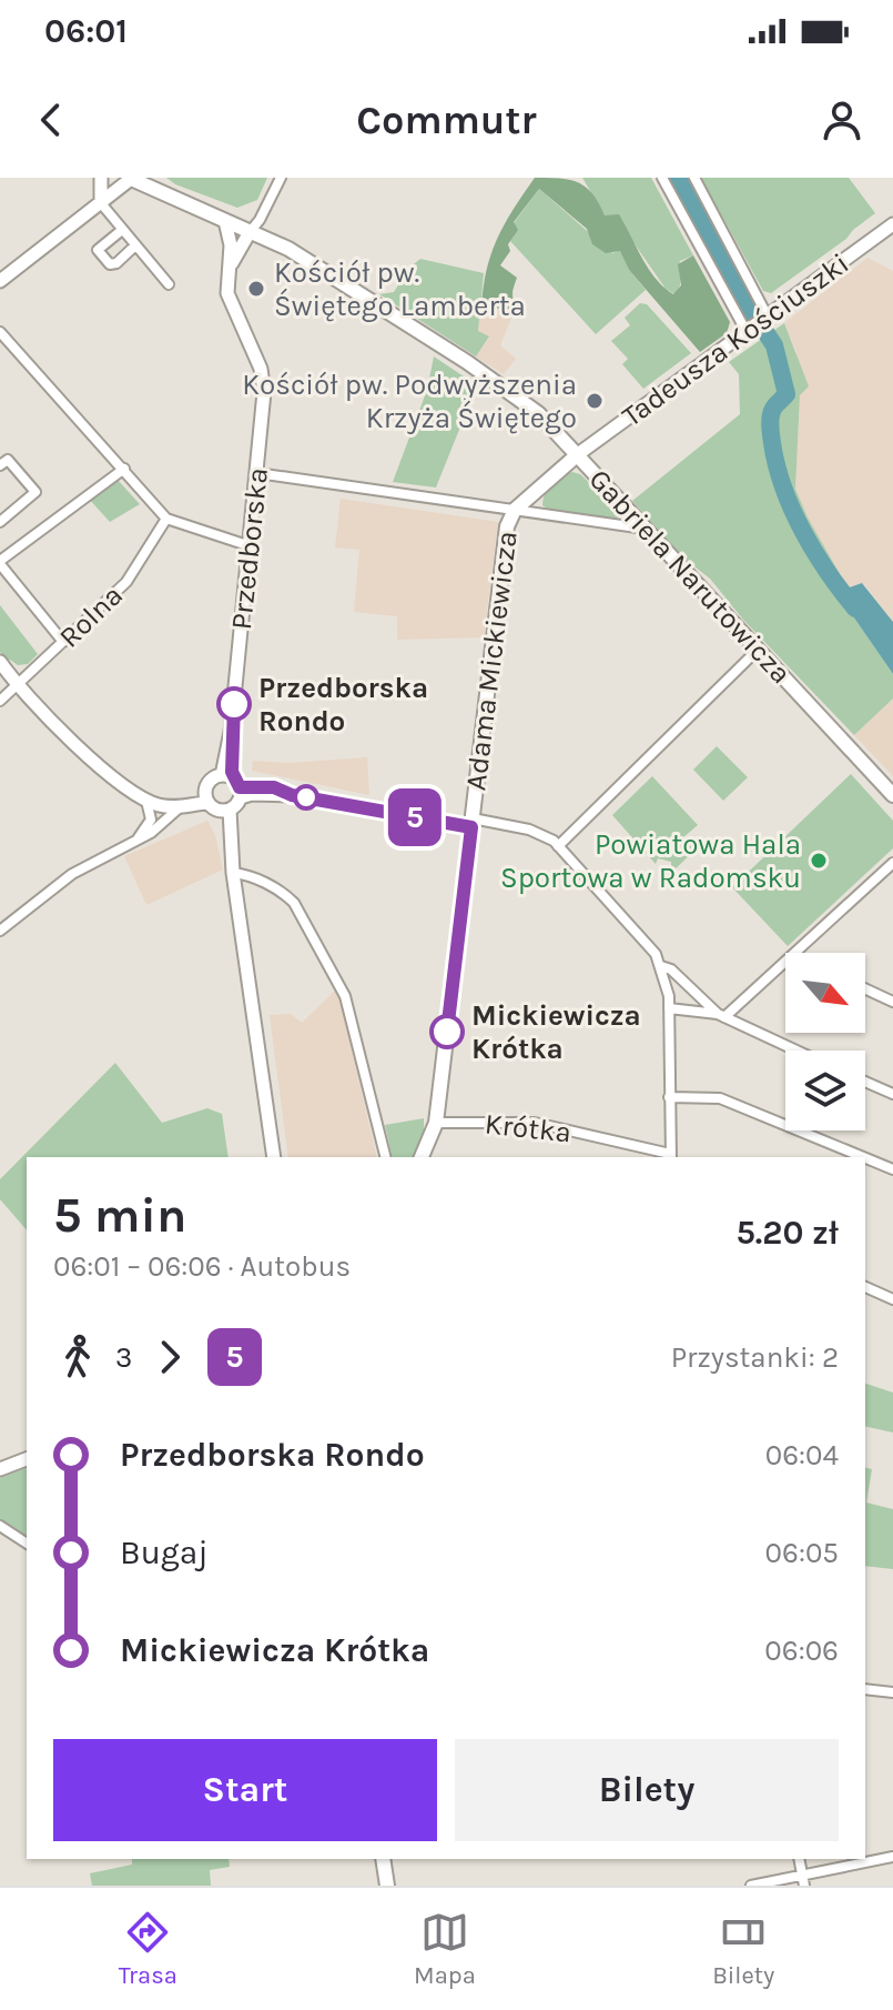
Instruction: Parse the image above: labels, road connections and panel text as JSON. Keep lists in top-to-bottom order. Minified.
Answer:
{"streets":{"main road":["Gabriela Narutowicza","Adama Mickiewicza"],"street":["Tadeusza Kościuszki","Przedborska","Rolna","Krótka"]},"crossings":[["Tadeusza Kościuszki","Gabriela Narutowicza"],["Tadeusza Kościuszki","Adama Mickiewicza"],["Przedborska","Gabriela Narutowicza"],["Gabriela Narutowicza","Adama Mickiewicza"],["Adama Mickiewicza","Krótka"]],"places":["Kościół pw. Świętego Lamberta","Kościół pw. Podwyższenia Krzyża Świętego","Przedborska Rondo","Powiatowa Hala Sportowa w Radomsku","Mickiewicza Krótka"],"lines":["bus line 5"],"north":"bottom right","page":{"status":"06:01","header":"Commutr","on_map":"5","heading":["5 min","06:01 – 06:06 · Autobus","5.20 zł"],"legs":["3","5","Przystanki: 2"],"list":[{"name":"Przedborska Rondo","value":"06:04"},{"name":"Bugaj","value":"06:05"},{"name":"Mickiewicza Krótka","value":"06:06"}],"buttons":["Start","Bilety"],"tabs":["Trasa","Mapa","Bilety"]}}
